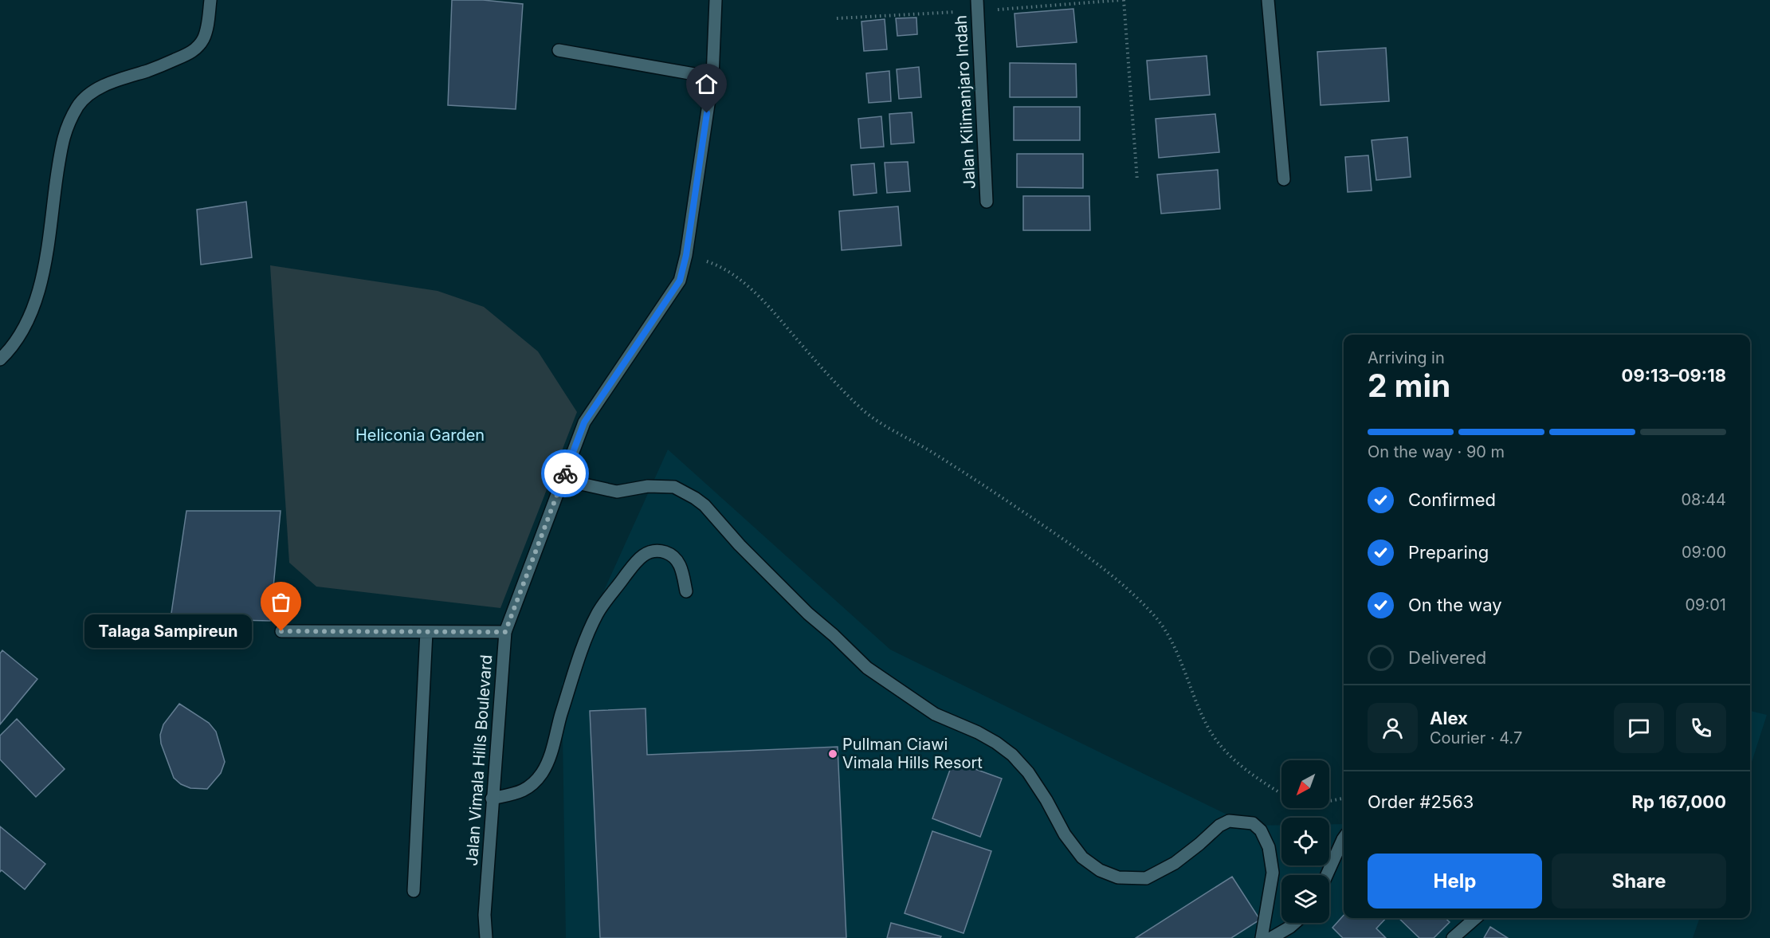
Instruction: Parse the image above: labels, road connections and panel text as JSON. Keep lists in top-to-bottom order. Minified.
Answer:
{"streets":{"street":["Jalan Kilimanjaro Indah","Jalan Vimala Hills Boulevard"]},"parks":["Heliconia Garden"],"places":["Talaga Sampireun","Pullman Ciawi Vimala Hills Resort"],"north":"bottom left","page":{"heading":["2 min","Arriving in","09:13–09:18"],"panel":["Alex","Courier · 4.7","Order #2563","Rp 167,000"],"bar":"On the way · 90 m","list":[["Confirmed","08:44"],["Preparing","09:00"],["On the way","09:01"],"Delivered"],"bubble":"Talaga Sampireun","buttons":["Help","Share"]}}
